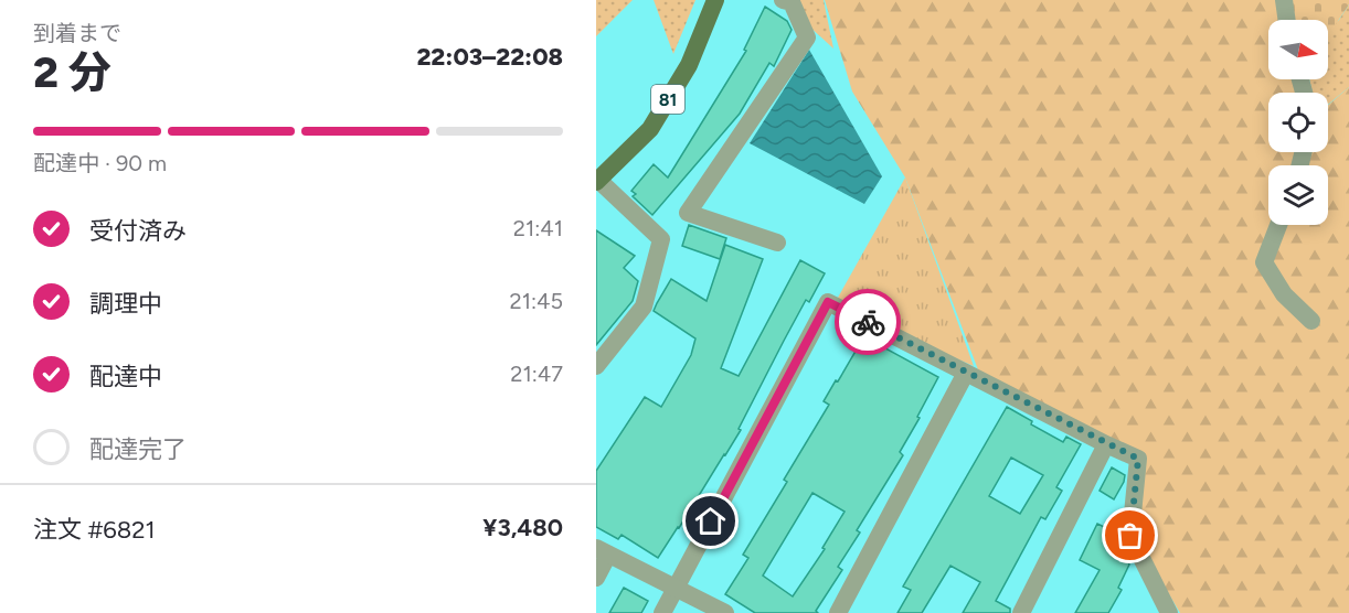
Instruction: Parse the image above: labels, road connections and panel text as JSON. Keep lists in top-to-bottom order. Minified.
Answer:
{"streets":{"main road":["81"]},"north":"right","page":{"heading":["2 分","到着まで","22:03–22:08"],"panel":["注文 #6821","¥3,480"],"bar":"配達中 · 90 m","list":[["受付済み","21:41"],["調理中","21:45"],["配達中","21:47"],"配達完了"]}}
